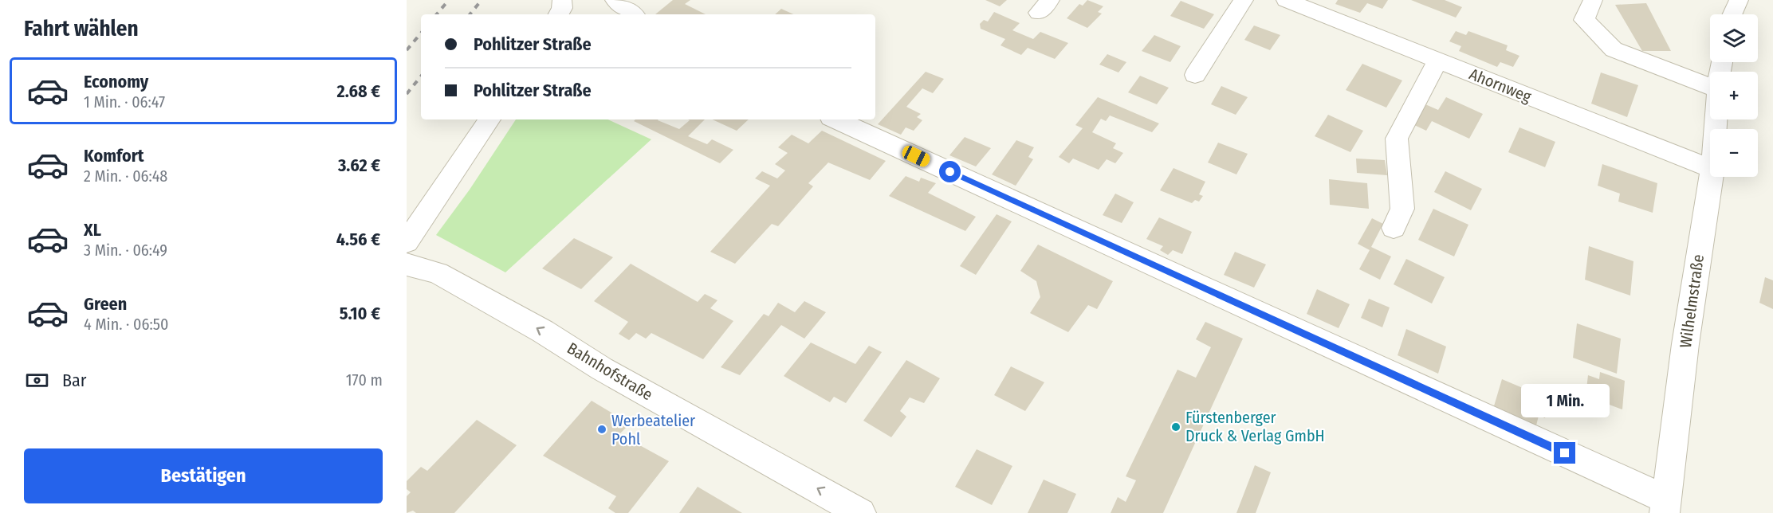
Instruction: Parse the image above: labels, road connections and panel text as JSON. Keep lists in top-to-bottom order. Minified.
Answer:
{"streets":{"street":["Ahornweg","Wilhelmstraße","Bahnhofstraße"]},"one_way":["Bahnhofstraße"],"places":["Fürstenberger Druck & Verlag GmbH","Werbeatelier Pohl"],"page":{"heading":"Fahrt wählen","map_buttons":["+","−"],"banner":["Pohlitzer Straße","Pohlitzer Straße"],"list":[{"name":"Economy","note":"1 Min. · 06:47","value":"2.68 €"},{"name":"Komfort","note":"2 Min. · 06:48","value":"3.62 €"},{"name":"XL","note":"3 Min. · 06:49","value":"4.56 €"},{"name":"Green","note":"4 Min. · 06:50","value":"5.10 €"}],"pay":["Bar","170 m"],"bubble":"1 Min.","buttons":"Bestätigen"}}
